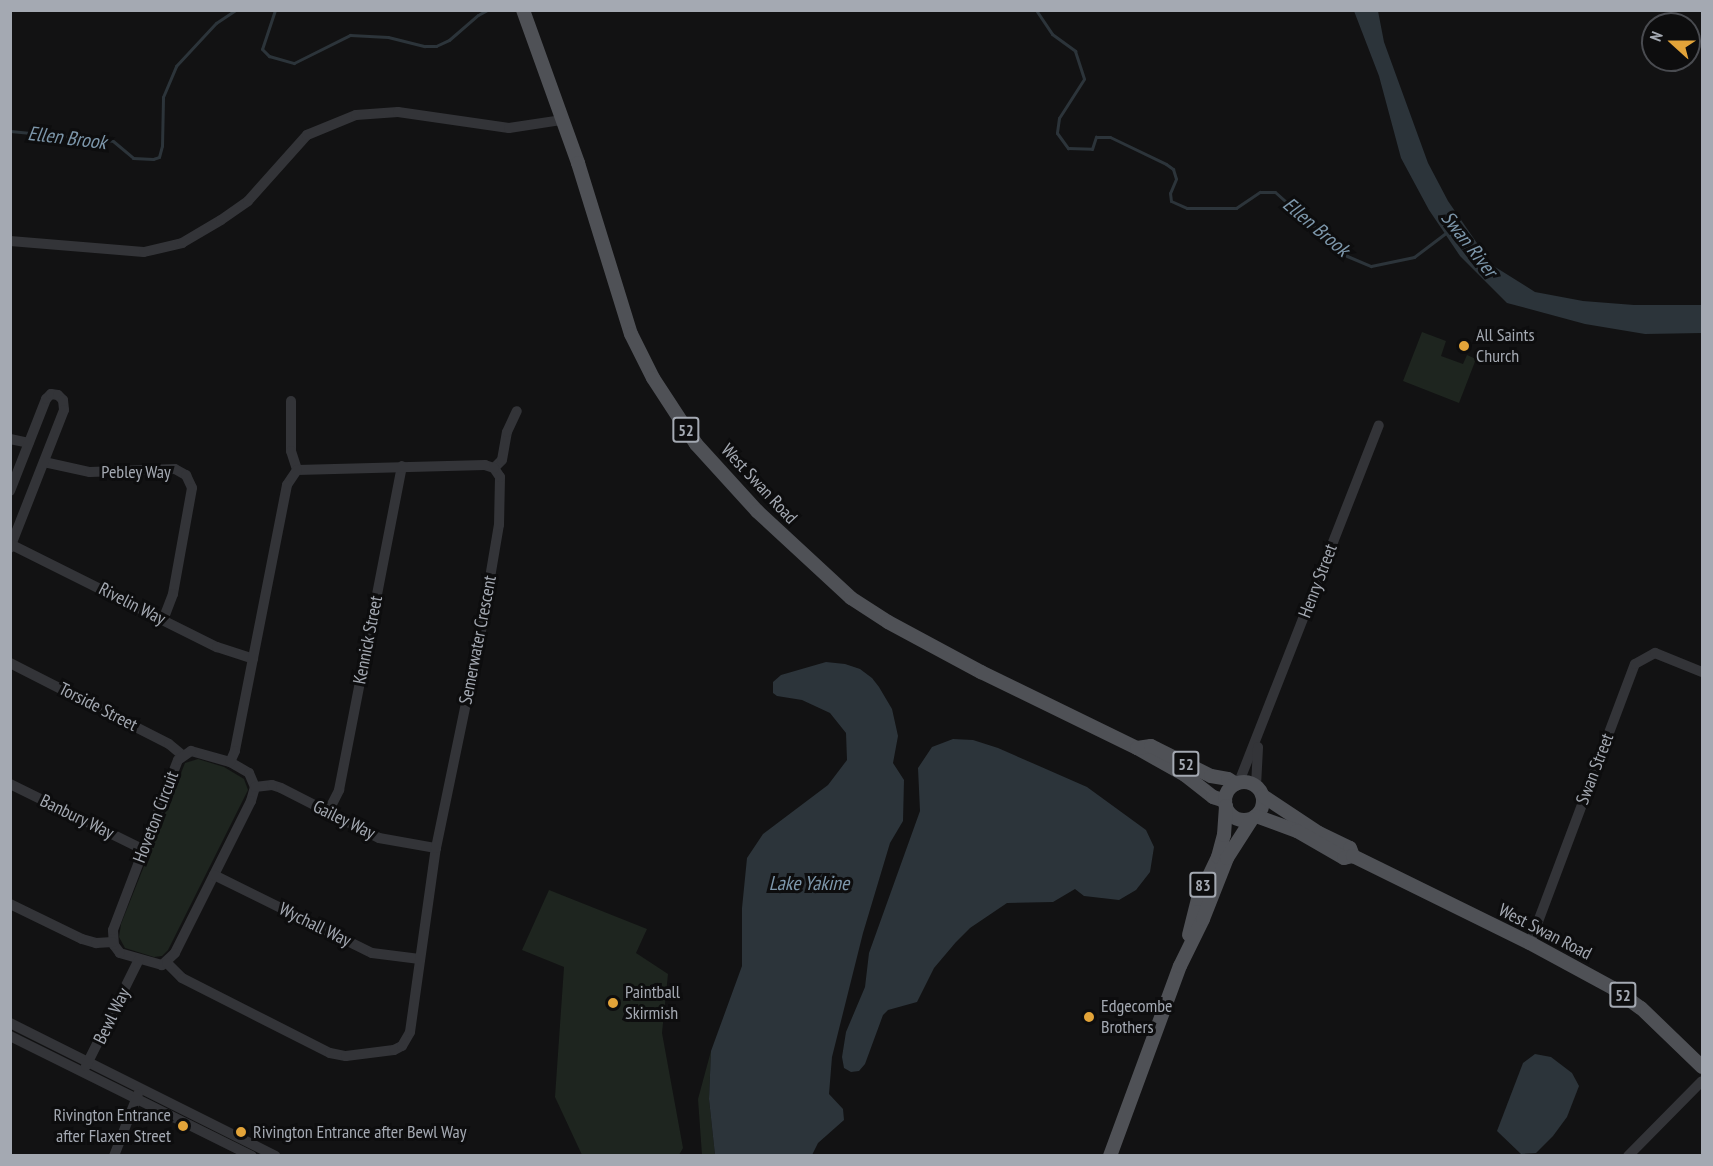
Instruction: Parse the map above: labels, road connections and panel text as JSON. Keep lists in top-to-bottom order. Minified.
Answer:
{"streets":{"main road":["52","West Swan Road","83"],"street":["Pebley Way","Henry Street","Rivelin Way","Kennick Street","Semerwater Crescent","Torside Street","Swan Street","Banbury Way","Hoveton Circuit","Gailey Way","Wychall Way","Bewl Way"]},"crossings":[["52","West Swan Road"],["52","Henry Street"],["52","83"],["Pebley Way","Rivelin Way"],["West Swan Road","Henry Street"],["West Swan Road","Swan Street"],["West Swan Road","83"],["Henry Street","83"],["Kennick Street","Gailey Way"],["Semerwater Crescent","Gailey Way"],["Semerwater Crescent","Wychall Way"],["Torside Street","Hoveton Circuit"],["Banbury Way","Hoveton Circuit"],["Hoveton Circuit","Gailey Way"]],"water":["Ellen Brook","Swan River","Lake Yakine"],"places":["All Saints Church","Paintball Skirmish","Edgecombe Brothers","Rivington Entrance after Flaxen Street","Rivington Entrance after Bewl Way"],"north":"left"}
